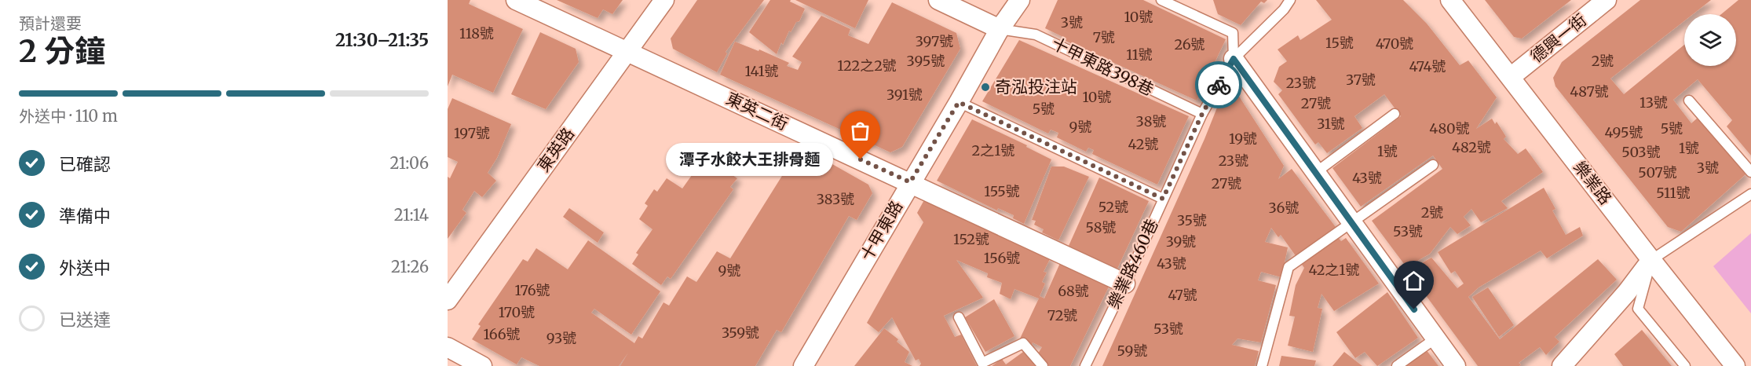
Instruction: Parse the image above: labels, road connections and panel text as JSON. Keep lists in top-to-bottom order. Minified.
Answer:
{"streets":{"street":["德興一街","東英二街","東英路","樂業路","十甲東路"],"lane":["十甲東路398巷","樂業路460巷"]},"crossings":[["德興一街","樂業路"],["十甲東路398巷","十甲東路"],["十甲東路398巷","樂業路460巷"],["東英二街","東英路"],["東英二街","十甲東路"],["東英二街","樂業路460巷"]],"places":["奇泓投注站","潭子水餃大王排骨麵"],"house_numbers":["10號","3號","118號","7號","397號","15號","470號","26號","11號","395號","2號","122之2號","474號","141號","37號","23號","487號","391號","10號","13號","27號","5號","38號","31號","9號","480號","5號","495號","197號","19號","42號","482號","1號","2之1號","1號","503號","23號","3號","507號","43號","27號","155號","511號","383號","52號","36號","2號","35號","58號","53號","152號","39號","156號","43號","42之1號","9號","176號","68號","47號","170號","72號","53號","359號","166號","93號","59號"],"page":{"heading":["2 分鐘","預計還要","21:30–21:35"],"bar":"外送中 · 110 m","list":[["已確認","21:06"],["準備中","21:14"],["外送中","21:26"],"已送達"],"bubble":"潭子水餃大王排骨麵"}}
